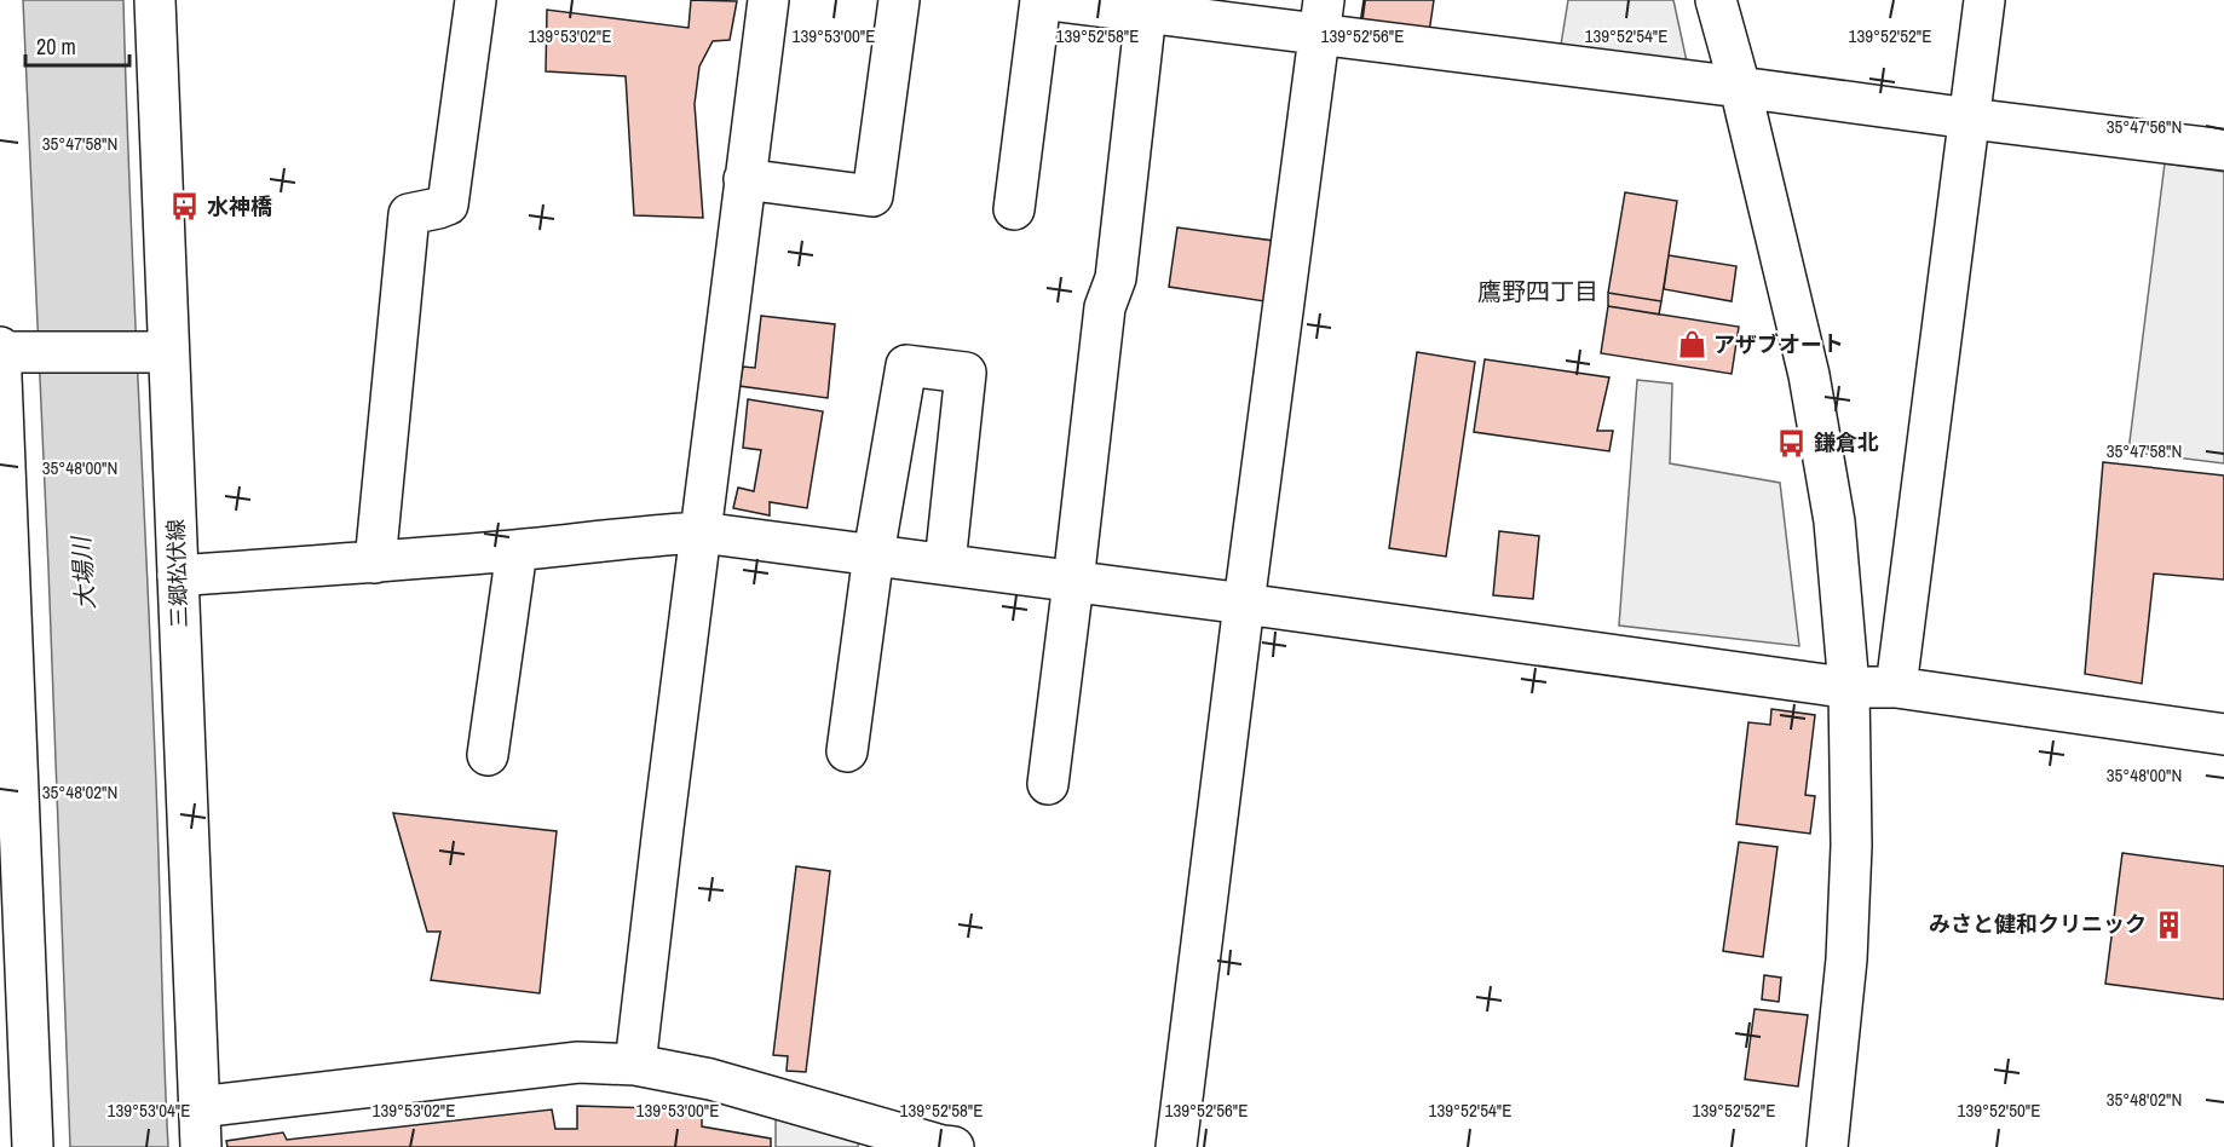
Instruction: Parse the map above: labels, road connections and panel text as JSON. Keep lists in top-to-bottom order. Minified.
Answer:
{"streets":{"street":["三郷松伏線"]},"districts":["鷹野四丁目"],"water":["大場川"],"places":{"bus stop":["水神橋","鎌倉北"],"shop":["アザブオート"],"building":["みさと健和クリニック"]},"scale_bar":"20 m","coordinates":["139°53'02\"E","139°53'00\"E","139°52'58\"E","139°52'56\"E","139°52'54\"E","139°52'52\"E","35°47'56\"N","35°47'58\"N","35°48'00\"N","35°48'02\"N","139°53'04\"E","139°52'50\"E"]}
